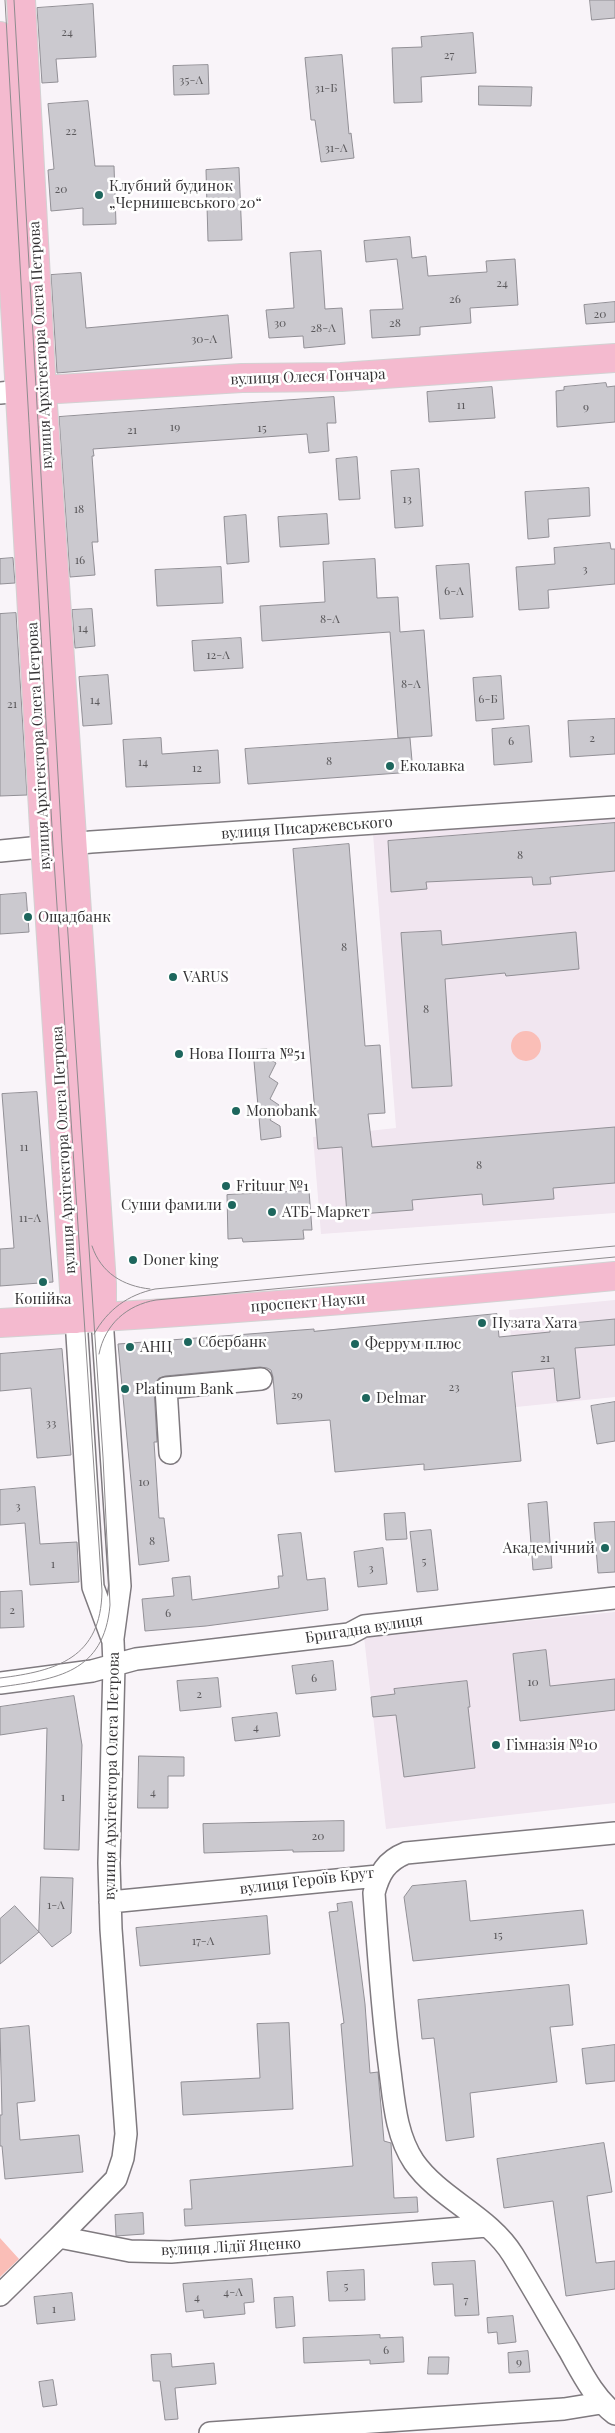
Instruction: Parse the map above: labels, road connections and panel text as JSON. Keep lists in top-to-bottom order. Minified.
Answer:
{"streets":{"main road":["вулиця Архітектора Олега Петрова","вулиця Олеся Гончара","проспект Науки"],"street":["вулиця Писаржевського","Бригадна вулиця","вулиця Героїв Крут","вулиця Лідії Яценко"]},"crossings":[["вулиця Архітектора Олега Петрова","вулиця Олеся Гончара"],["вулиця Архітектора Олега Петрова","вулиця Писаржевського"],["вулиця Архітектора Олега Петрова","проспект Науки"],["вулиця Архітектора Олега Петрова","Бригадна вулиця"],["вулиця Архітектора Олега Петрова","вулиця Героїв Крут"],["вулиця Архітектора Олега Петрова","вулиця Лідії Яценко"]],"places":["Клубний будинок „Чернишевського 20“","Еколавка","Ощадбанк","VARUS","Нова Пошта №51","Monobank","Frituur №1","Суши фамили","АТБ-Маркет","Doner king","Копійка","Пузата Хата","Сбербанк","Феррум плюс","АНЦ","Platinum Bank","Delmar","Академічний","Гімназія №10"],"house_numbers":["24","27","35-А","31-Б","22","31-А","20","24","26","20","30","28","28-А","30-А","11","9","19","15","21","13","18","16","3","6-А","8-А","14","12-А","8-А","6-Б","14","21","2","6","8","14","12","8","8","8","11","8","11-А","21","23","29","33","10","3","8","5","1","3","2","6","6","10","2","4","4","1","20","1-А","15","17-А","5","4-А","4","7","1","6","9"]}
